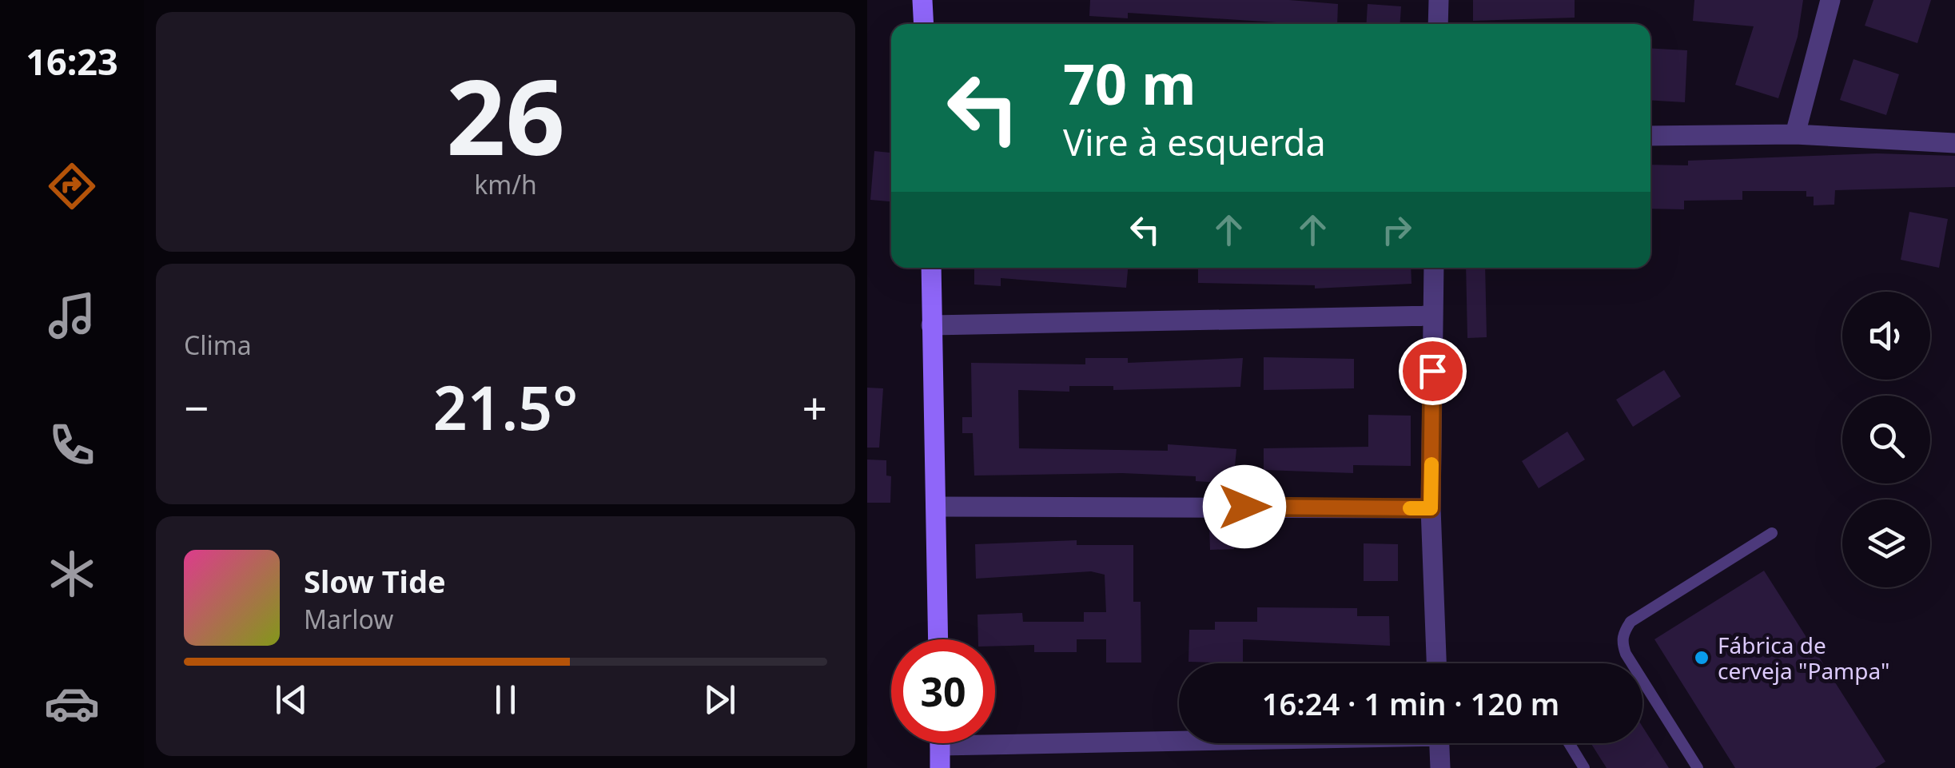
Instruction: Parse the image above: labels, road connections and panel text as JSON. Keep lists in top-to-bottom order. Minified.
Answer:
{"places":["Fábrica de cerveja \"Pampa\""],"page":{"tabs":"16:23","tile":[["26","km/h"],"Clima"],"turn":["70 m","Vire à esquerda"],"heat":["−","21.5°","+"],"song":["Slow Tide","Marlow"],"limit":"30","trip":"16:24 · 1 min · 120 m"}}
